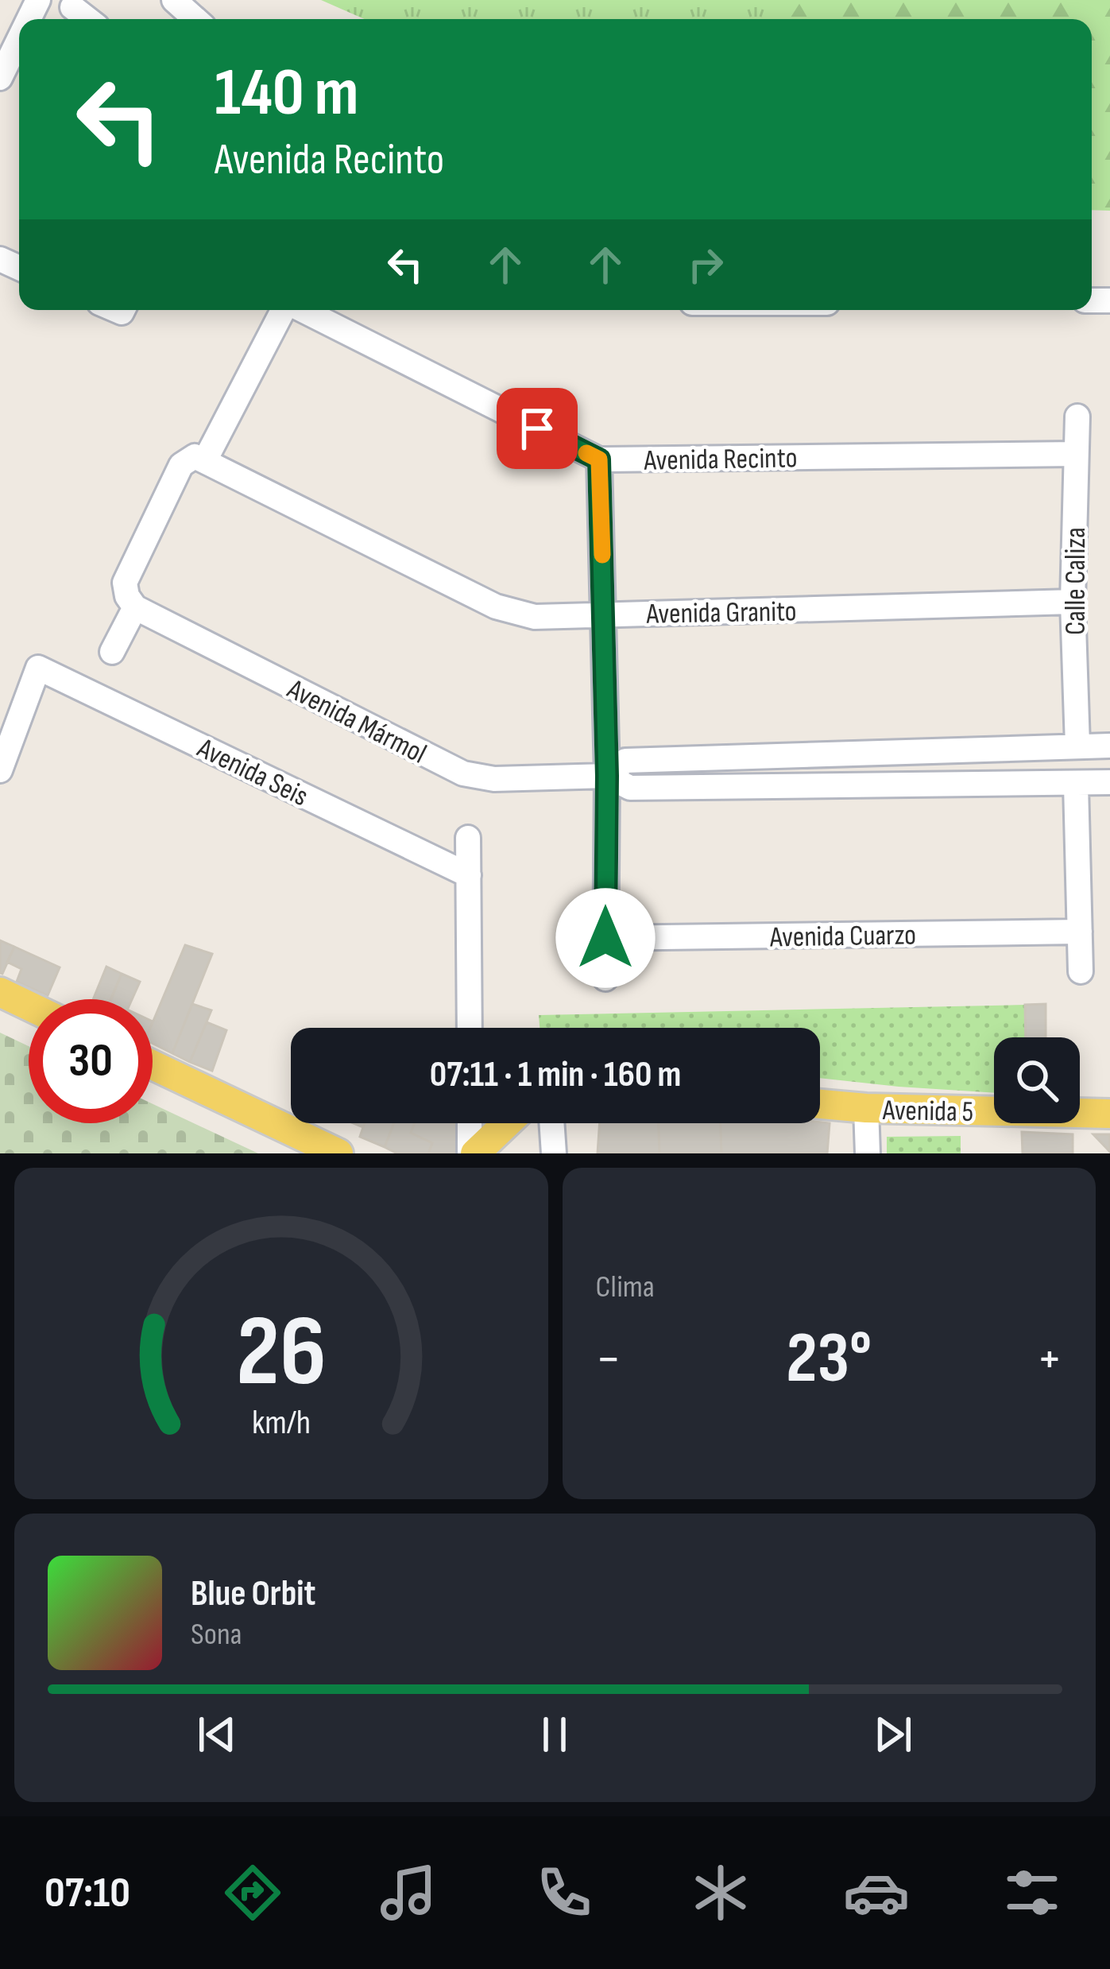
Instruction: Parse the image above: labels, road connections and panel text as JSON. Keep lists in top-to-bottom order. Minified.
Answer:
{"streets":{"main road":["Avenida 5"],"street":["Avenida Recinto","Calle Caliza","Avenida Granito","Avenida Mármol","Avenida Seis","Avenida Cuarzo"]},"crossings":[["Avenida Recinto","Calle Caliza"],["Calle Caliza","Avenida Granito"],["Calle Caliza","Avenida Mármol"]],"page":{"turn":["140 m","Avenida Recinto"],"limit":"30","trip":"07:11 · 1 min · 160 m","tile":"Clima","heat":["−","23°","+"],"song":["Blue Orbit","Sona"],"tabs":"07:10","gauge":["26","km/h"]}}
